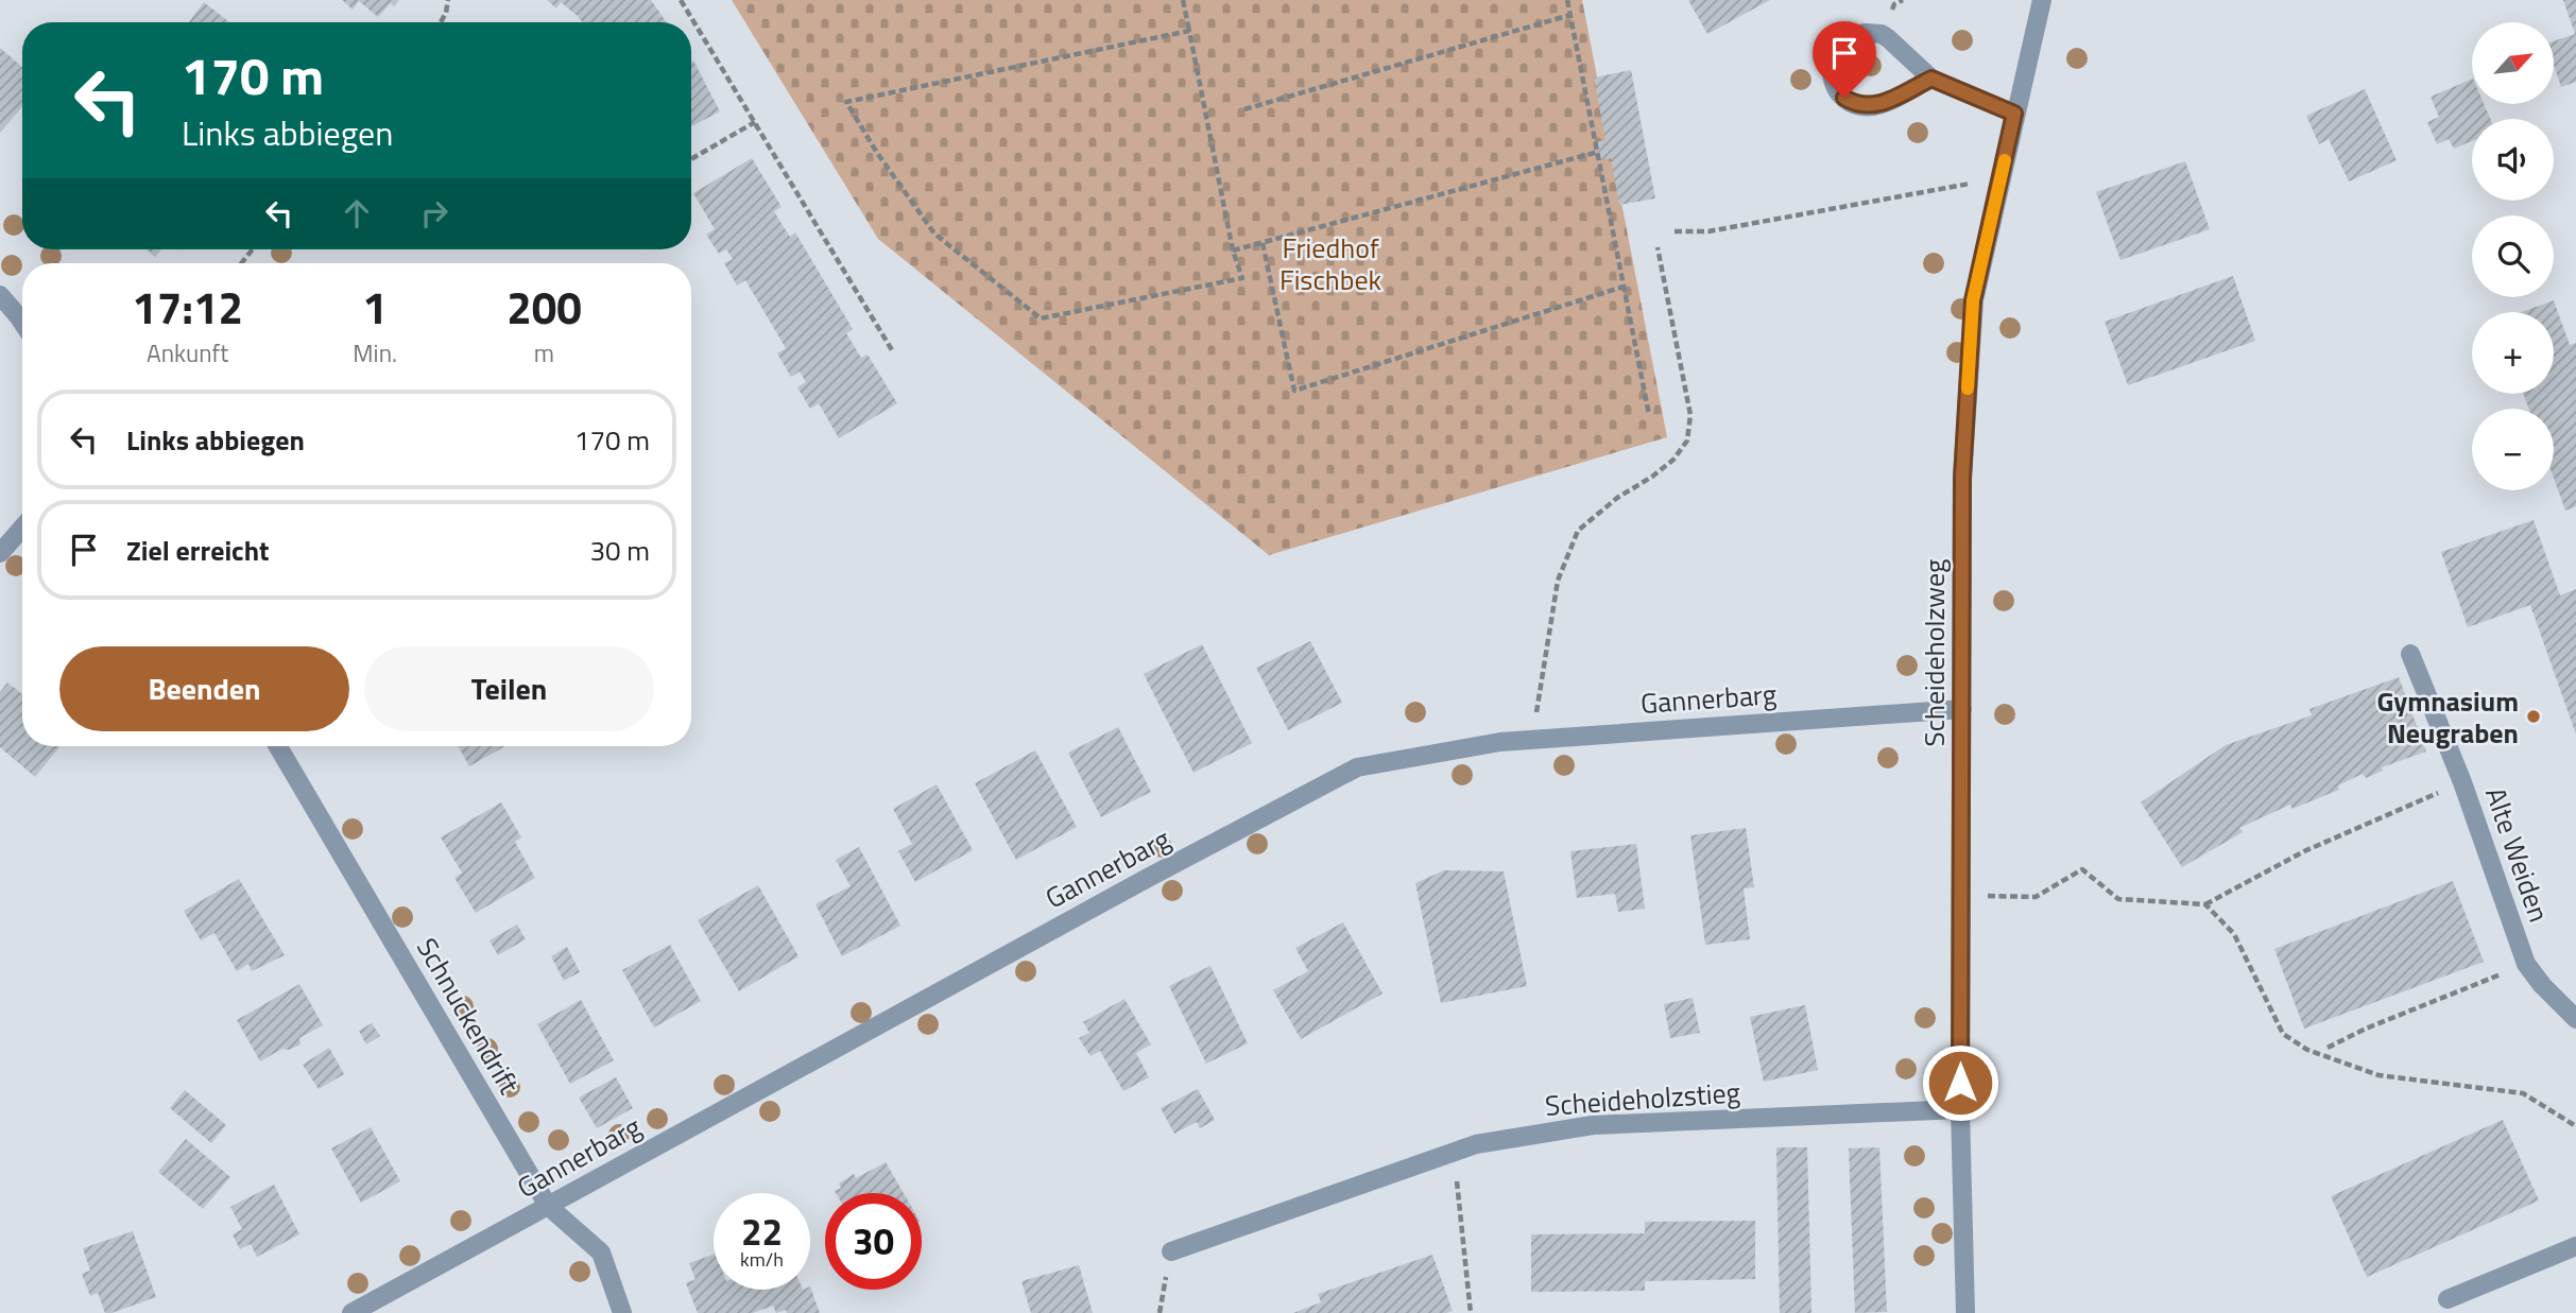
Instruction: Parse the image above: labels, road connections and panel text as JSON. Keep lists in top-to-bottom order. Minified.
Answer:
{"streets":{"street":["Scheideholzweg","Gannerbarg","Alte Weiden","Schnuckendrift","Scheideholzstieg"]},"crossings":[["Scheideholzweg","Gannerbarg"],["Scheideholzweg","Scheideholzstieg"],["Gannerbarg","Schnuckendrift"]],"parks":["Friedhof Fischbek"],"places":["Gymnasium Neugraben"],"north":"top right","page":{"map_buttons":["+","−"],"turn":["170 m","Links abbiegen"],"eta":["17:12","Ankunft","1","Min.","200","m"],"list":[{"name":"Links abbiegen","value":"170 m"},{"name":"Ziel erreicht","value":"30 m"}],"buttons":["Beenden","Teilen"],"speed":"22 km/h","limit":"30"}}
